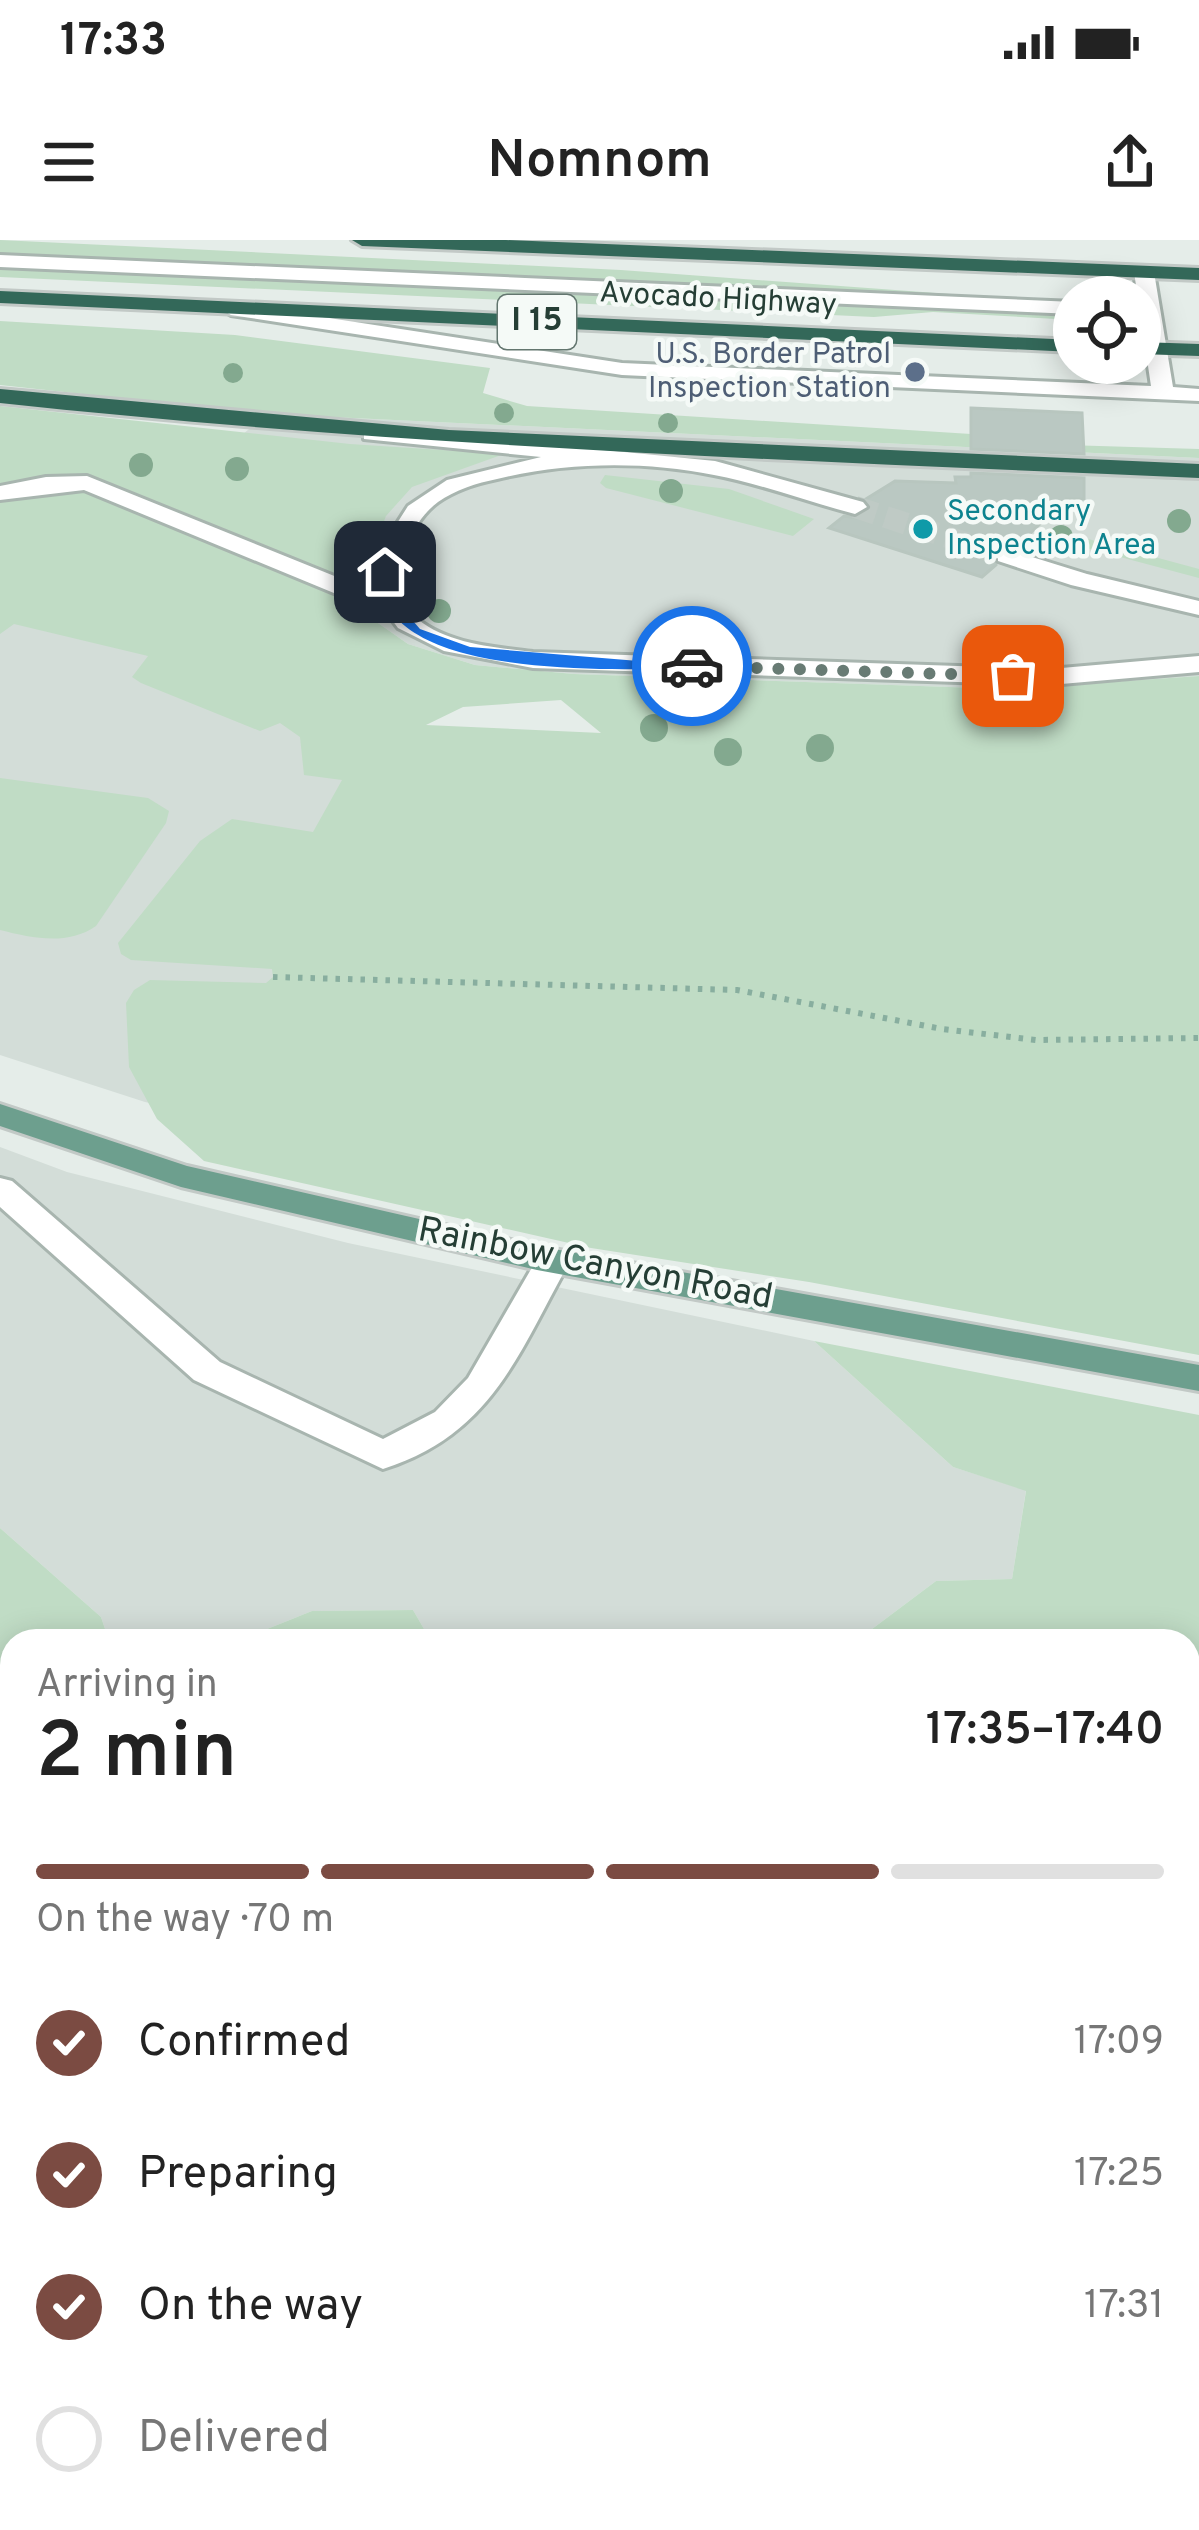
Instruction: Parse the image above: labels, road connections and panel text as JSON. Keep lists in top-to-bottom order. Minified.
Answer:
{"streets":{"highway":["Avocado Highway","I 15"],"main road":["Rainbow Canyon Road"]},"places":["U.S. Border Patrol Inspection Station","Secondary Inspection Area"],"page":{"status":"17:33","header":"Nomnom","heading":["2 min","Arriving in","17:35–17:40"],"bar":"On the way · 70 m","list":[["Confirmed","17:09"],["Preparing","17:25"],["On the way","17:31"],"Delivered"]}}
